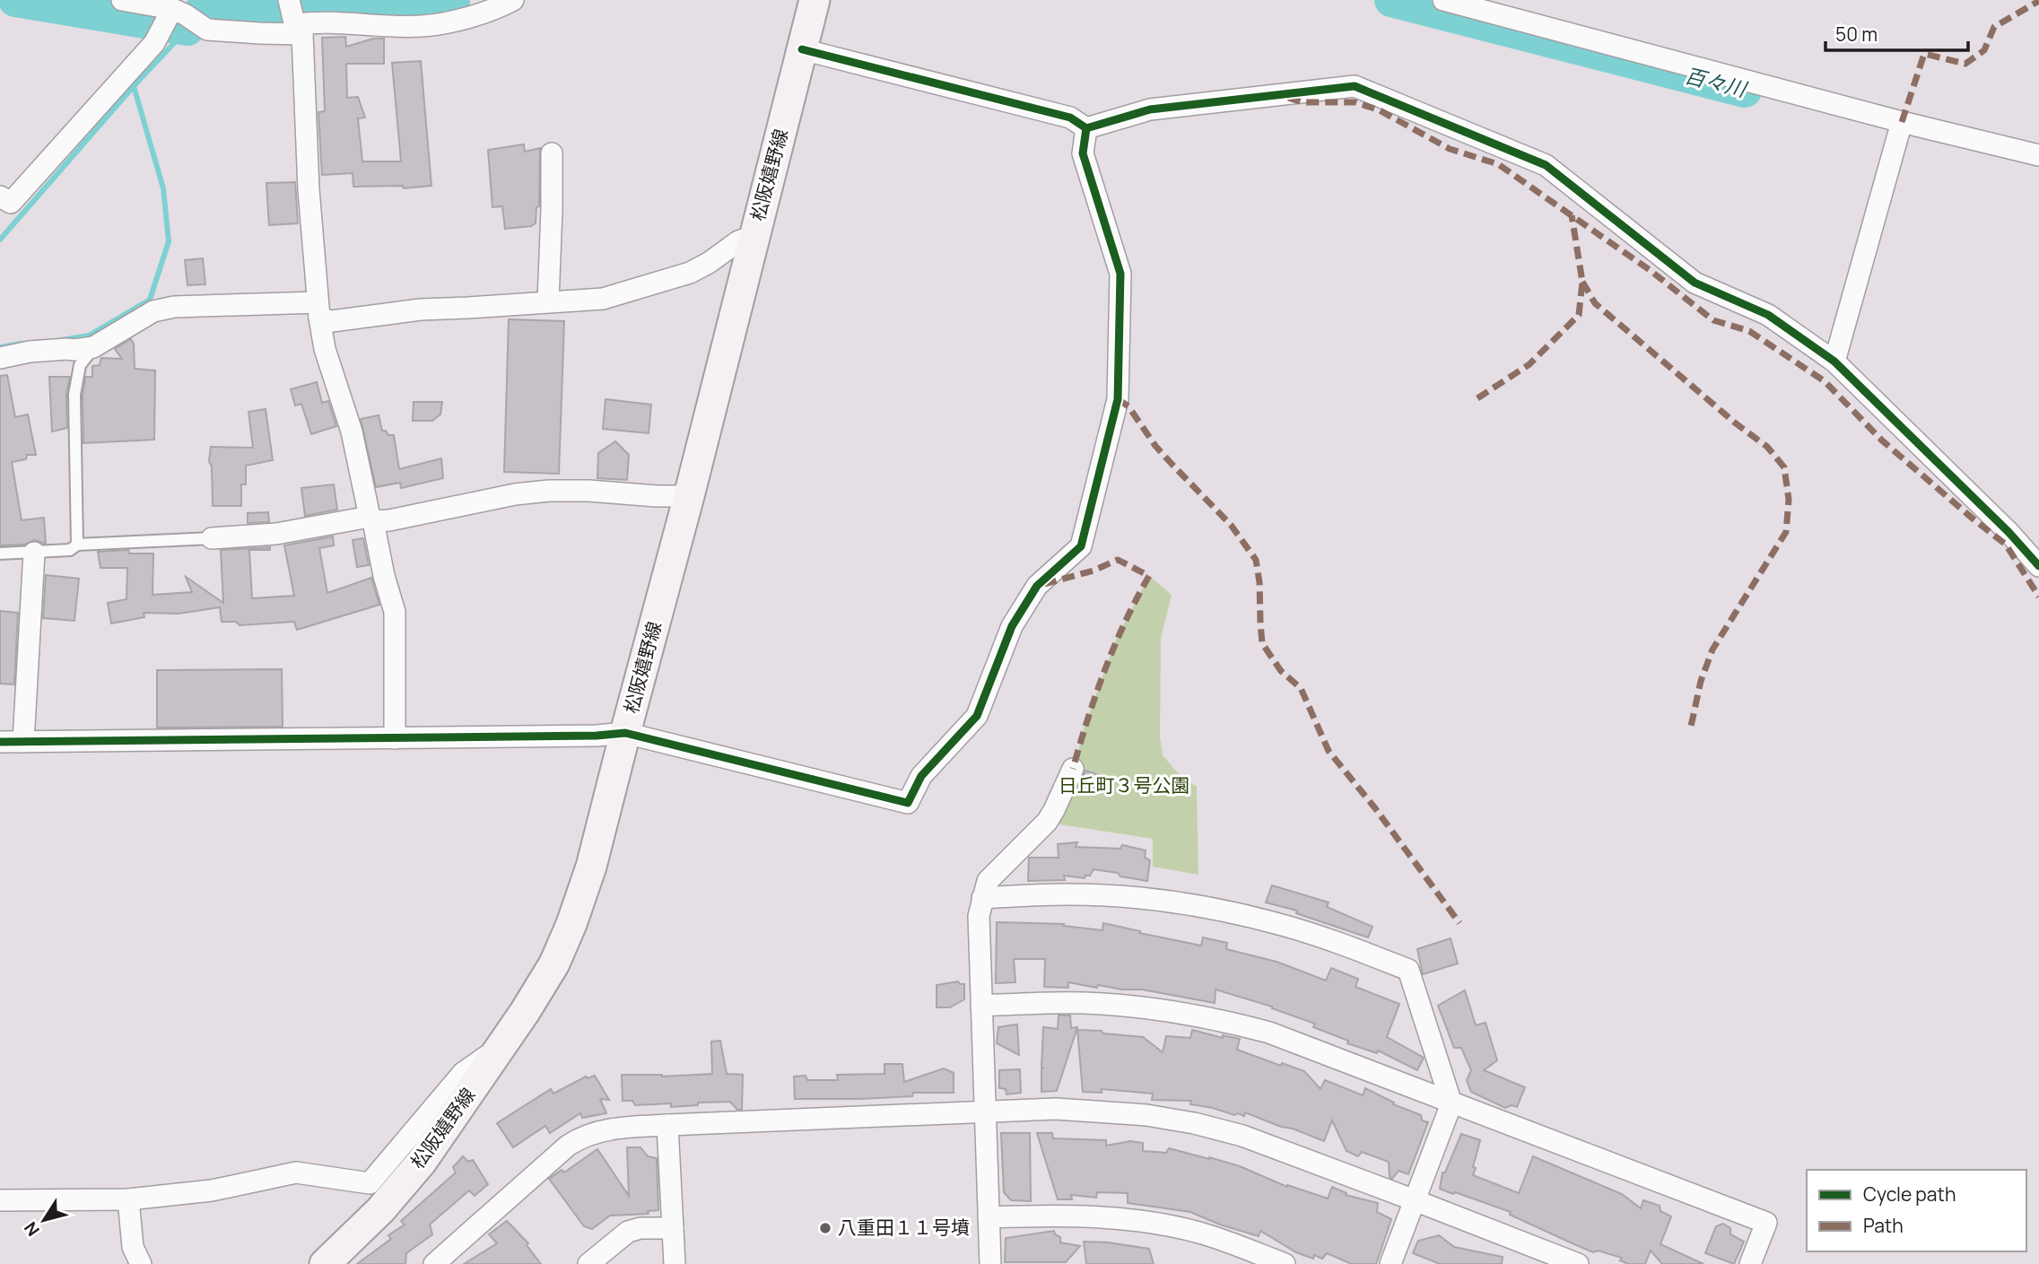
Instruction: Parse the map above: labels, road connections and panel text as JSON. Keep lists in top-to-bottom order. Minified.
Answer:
{"streets":{"main road":["松阪嬉野線"]},"water":["百々川"],"parks":["日丘町３号公園"],"places":["八重田１１号墳"],"legend":["Cycle path","Path"],"scale_bar":"50 m","north":"bottom left"}
